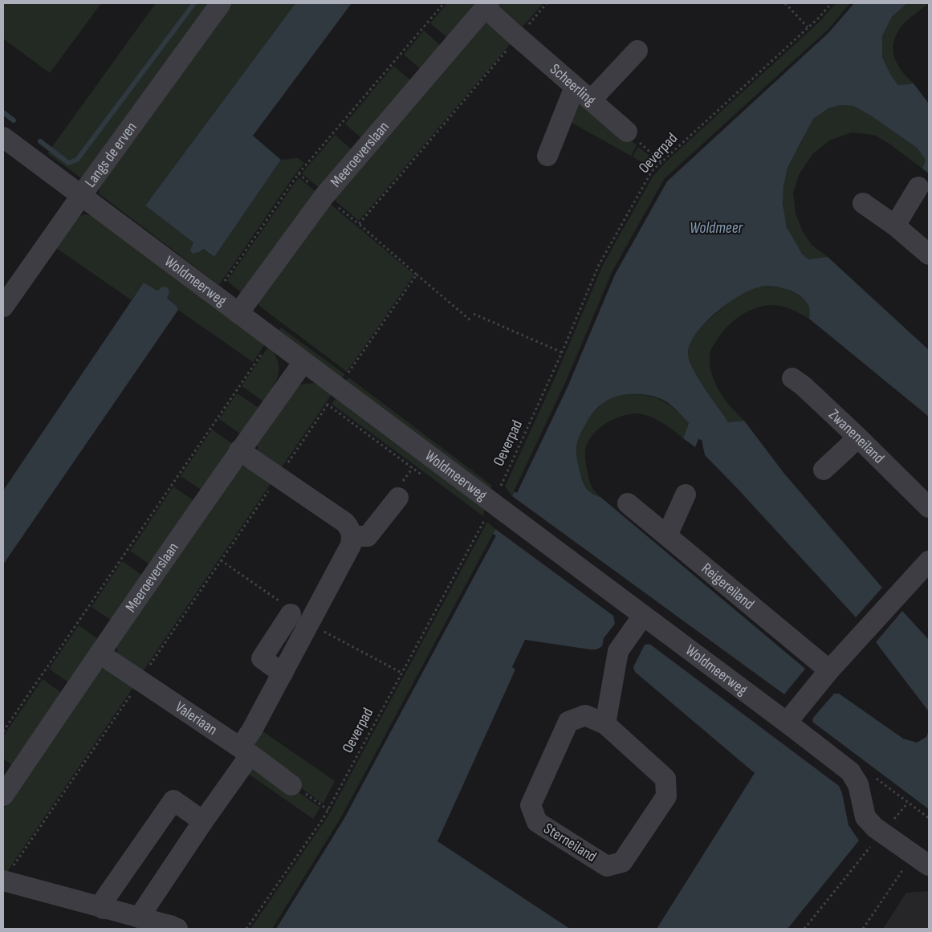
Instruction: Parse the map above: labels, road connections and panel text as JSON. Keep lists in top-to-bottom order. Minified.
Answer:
{"streets":{"street":["Scheerling","Langs de erven","Meeroeverslaan","Woldmeerweg","Zwaneneiland","Reigereiland","Valeriaan","Sterneiland"],"path":["Oeverpad"]},"crossings":[["Scheerling","Meeroeverslaan"],["Oeverpad","Woldmeerweg"],["Langs de erven","Woldmeerweg"],["Meeroeverslaan","Woldmeerweg"],["Meeroeverslaan","Valeriaan"]],"water":["Woldmeer"]}
